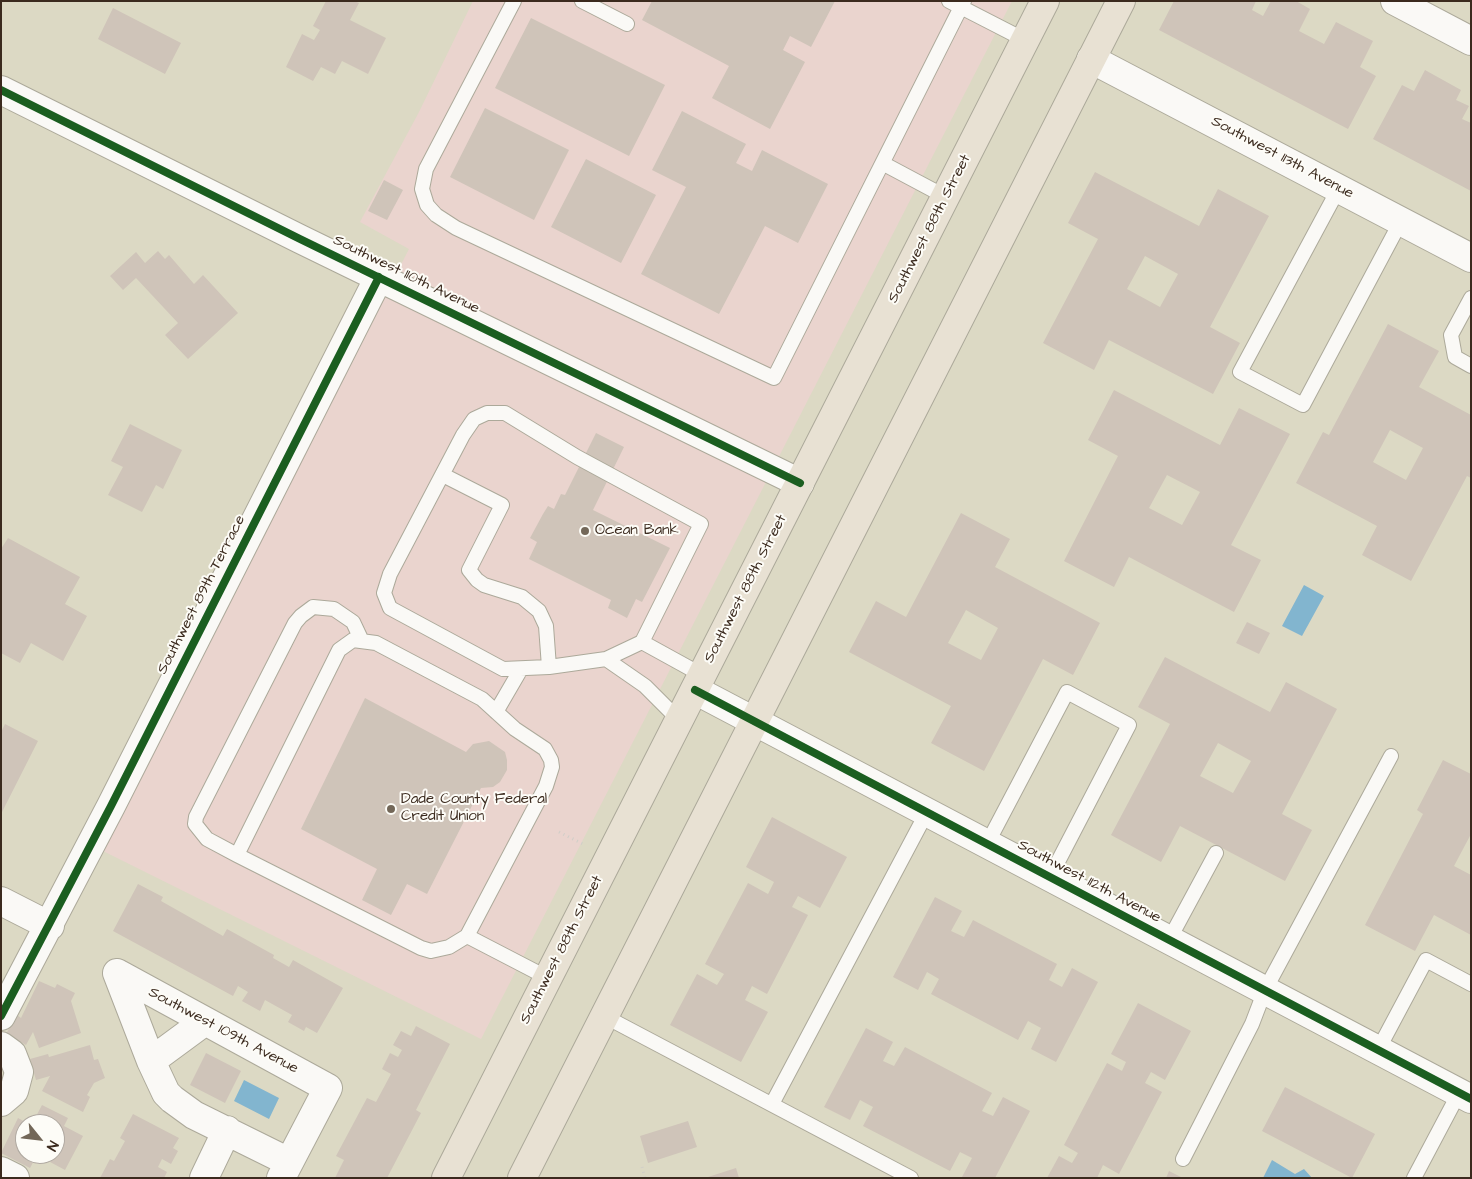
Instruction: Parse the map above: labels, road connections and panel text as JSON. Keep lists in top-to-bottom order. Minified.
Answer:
{"streets":{"main road":["Southwest 88th Street"],"street":["Southwest 113th Avenue","Southwest 110th Avenue","Southwest 89th Terrace","Southwest 112th Avenue","Southwest 109th Avenue"]},"crossings":[["Southwest 88th Street","Southwest 110th Avenue"],["Southwest 88th Street","Southwest 112th Avenue"],["Southwest 110th Avenue","Southwest 89th Terrace"]],"places":["Ocean Bank","Dade County Federal Credit Union"],"north":"bottom right"}
